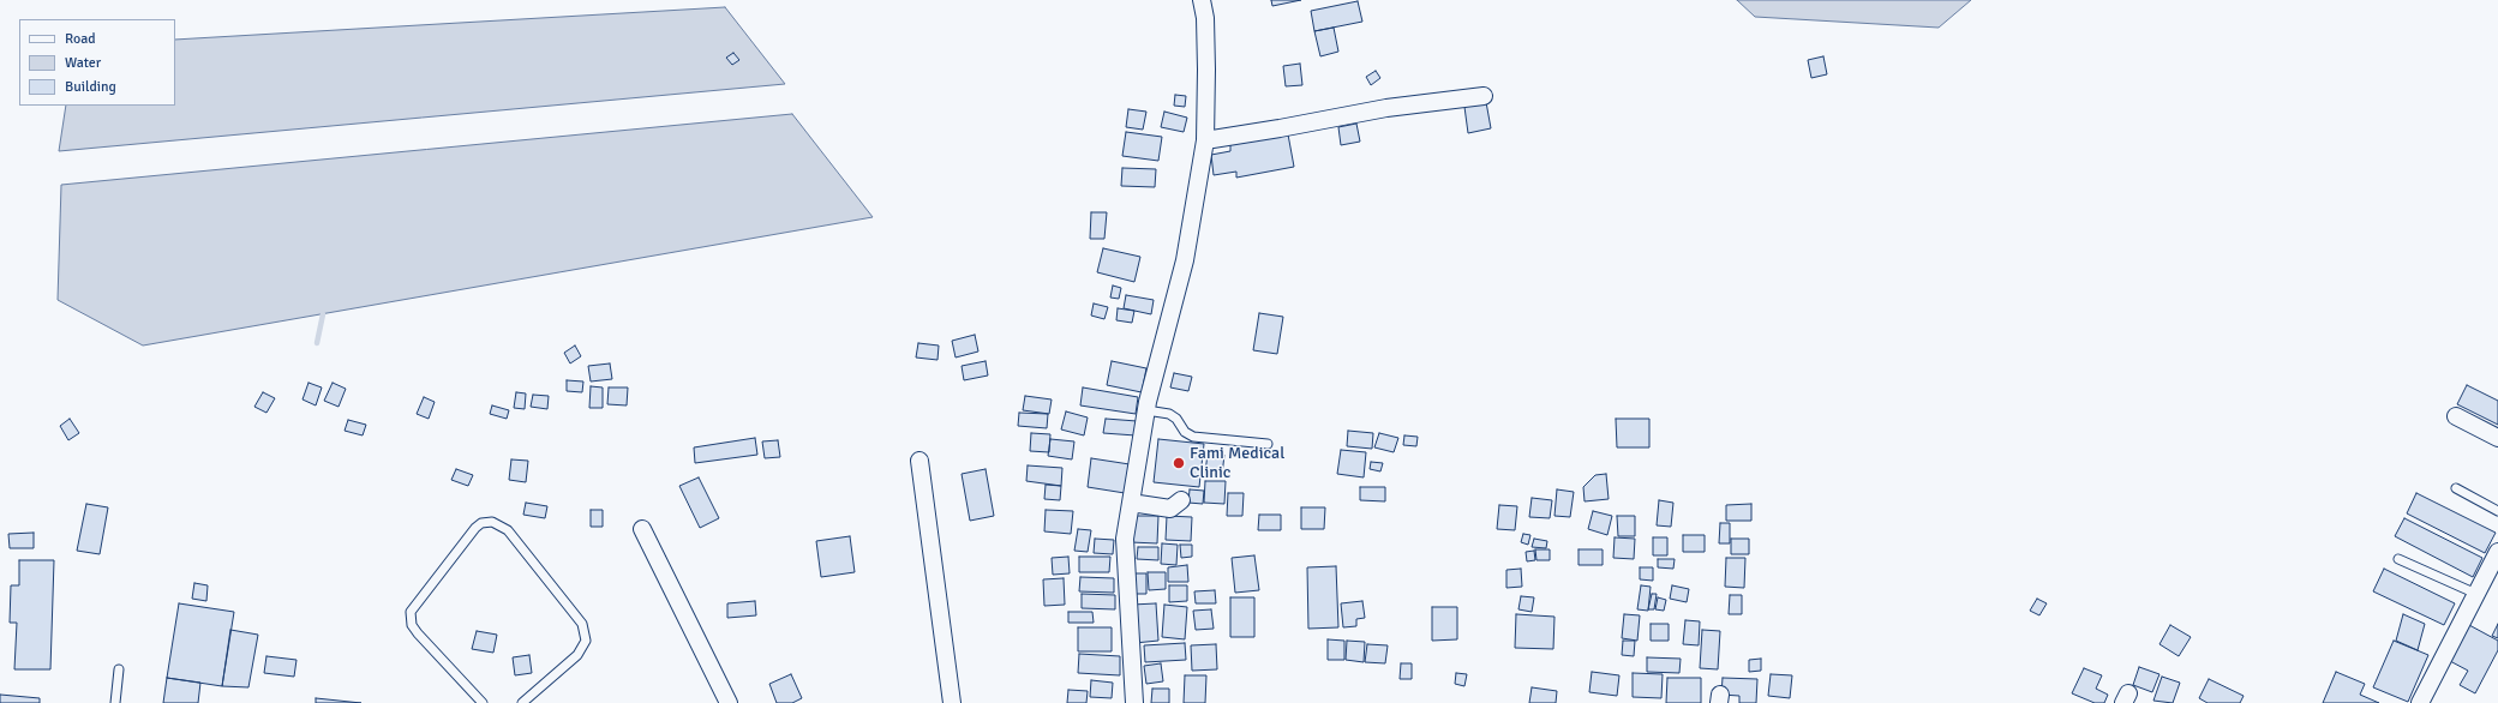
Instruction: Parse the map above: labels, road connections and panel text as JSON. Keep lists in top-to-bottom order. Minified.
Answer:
{"places":["Fami Medical Clinic"],"legend":["Road","Water","Building"]}
